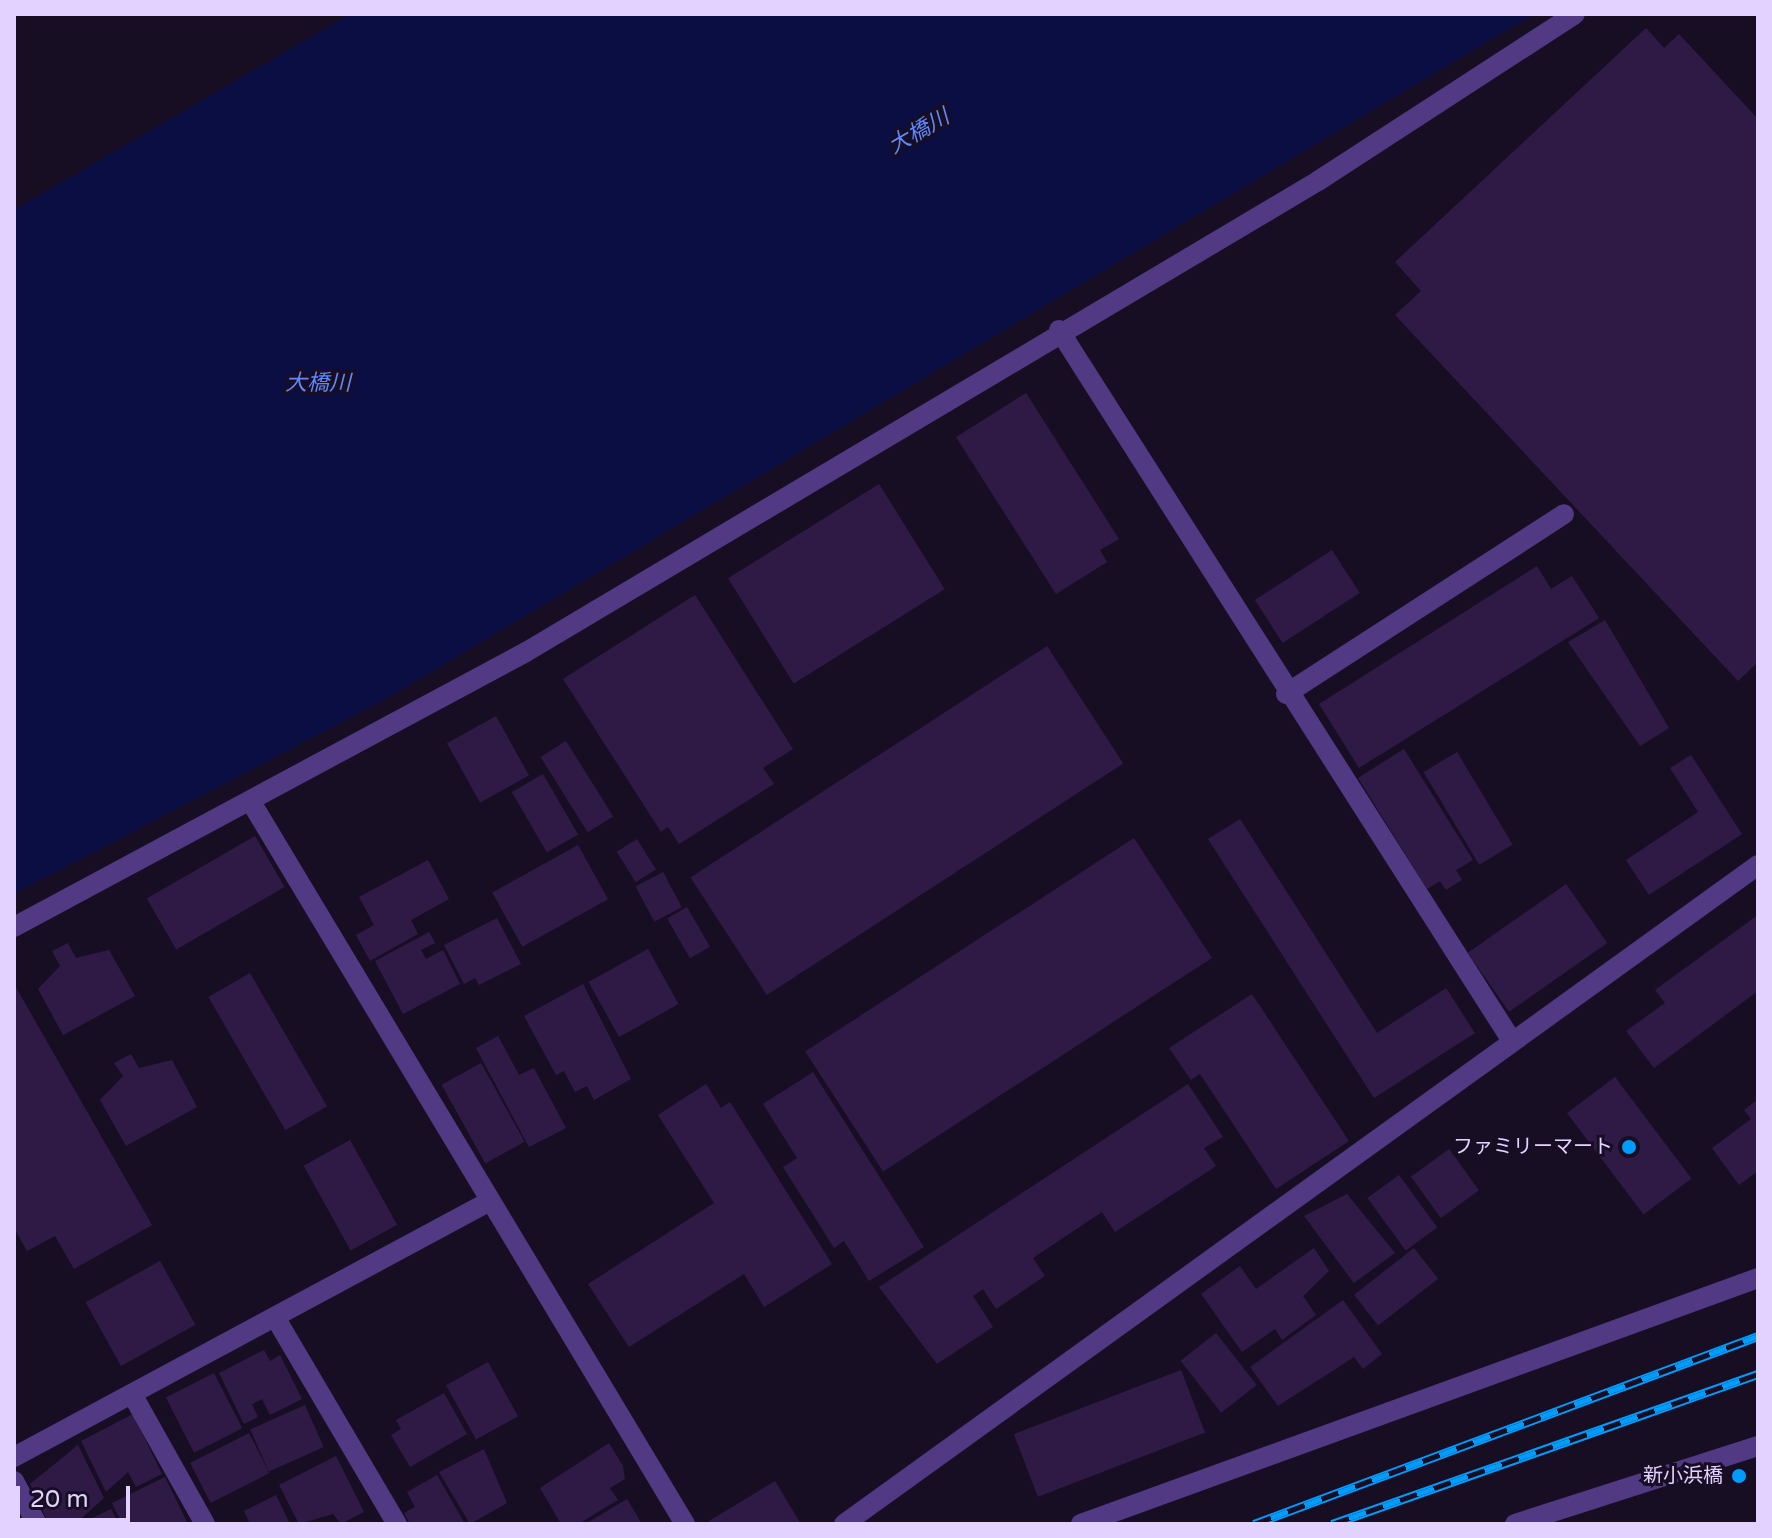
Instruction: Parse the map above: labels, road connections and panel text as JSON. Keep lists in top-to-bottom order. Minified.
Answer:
{"water":["大橋川"],"places":["ファミリーマート","新小浜橋"],"scale_bar":"20 m"}
